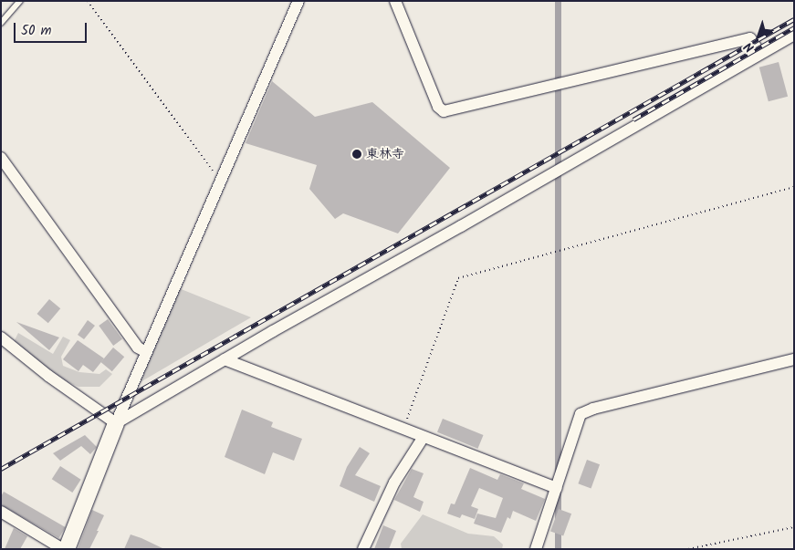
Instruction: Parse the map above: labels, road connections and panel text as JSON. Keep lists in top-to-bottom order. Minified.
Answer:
{"places":["東林寺"],"scale_bar":"50 m","north":"bottom left"}
